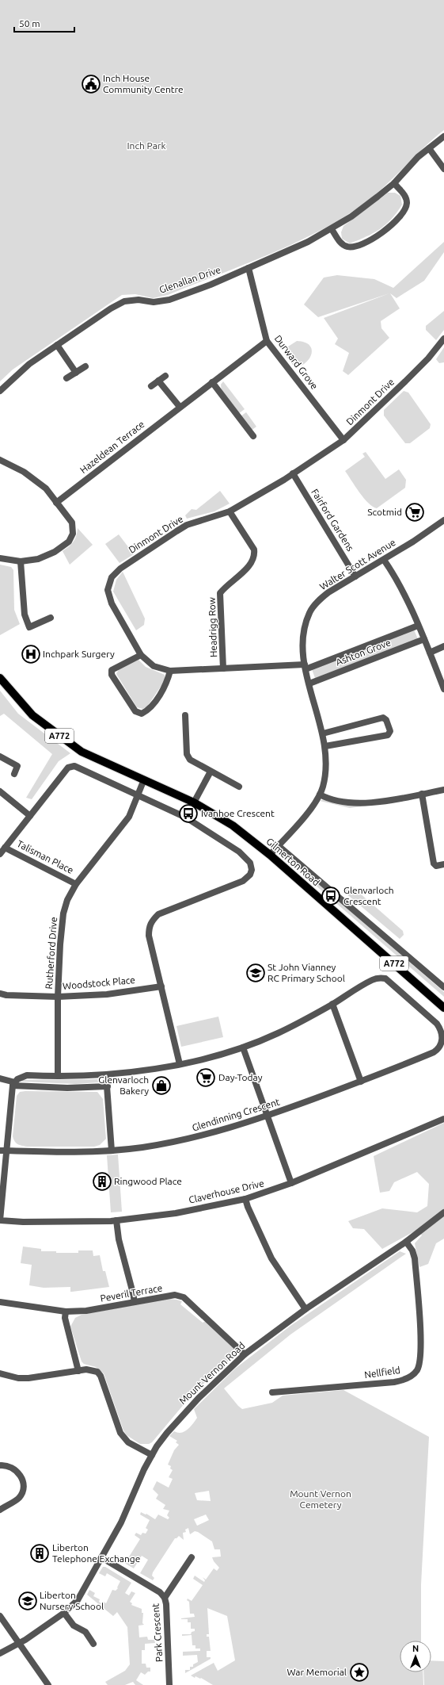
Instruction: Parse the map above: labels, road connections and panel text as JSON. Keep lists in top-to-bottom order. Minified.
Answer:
{"streets":{"main road":["A772","Gilmerton Road"],"street":["Glenallan Drive","Durward Grove","Dinmont Drive","Hazeldean Terrace","Fairford Gardens","Walter Scott Avenue","Headrigg Row","Ashton Grove","Talisman Place","Rutherford Drive","Woodstock Place","Glendinning Crescent","Claverhouse Drive","Peveril Terrace","Nellfield","Mount Vernon Road","Park Crescent"]},"crossings":[["Glenallan Drive","Durward Grove"],["Durward Grove","Dinmont Drive"],["Durward Grove","Hazeldean Terrace"],["Dinmont Drive","Fairford Gardens"],["Dinmont Drive","Walter Scott Avenue"],["Dinmont Drive","Headrigg Row"],["Dinmont Drive","Ashton Grove"],["Fairford Gardens","Walter Scott Avenue"],["Walter Scott Avenue","Ashton Grove"],["Walter Scott Avenue","Gilmerton Road"],["Talisman Place","Rutherford Drive"],["Gilmerton Road","Rutherford Drive"],["Rutherford Drive","Woodstock Place"],["Peveril Terrace","Mount Vernon Road"],["Nellfield","Mount Vernon Road"],["Mount Vernon Road","Park Crescent"]],"parks":["Inch Park","Mount Vernon Cemetery"],"places":{"public building":["Inch House Community Centre"],"supermarket":["Scotmid","Day-Today"],"hospital":["Inchpark Surgery"],"bus stop":["Ivanhoe Crescent","Glenvarloch Crescent"],"school or university":["St John Vianney RC Primary School","Liberton Nursery School"],"shop":["Glenvarloch Bakery"],"building":["Ringwood Place","Liberton Telephone Exchange"],"place":["War Memorial"]},"scale_bar":"50 m","north":"top"}
